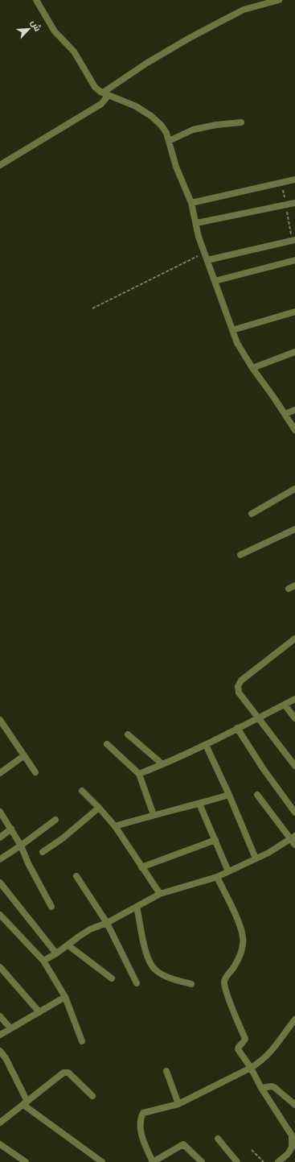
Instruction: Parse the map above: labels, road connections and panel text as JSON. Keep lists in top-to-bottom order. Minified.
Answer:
{"north":"top right"}
